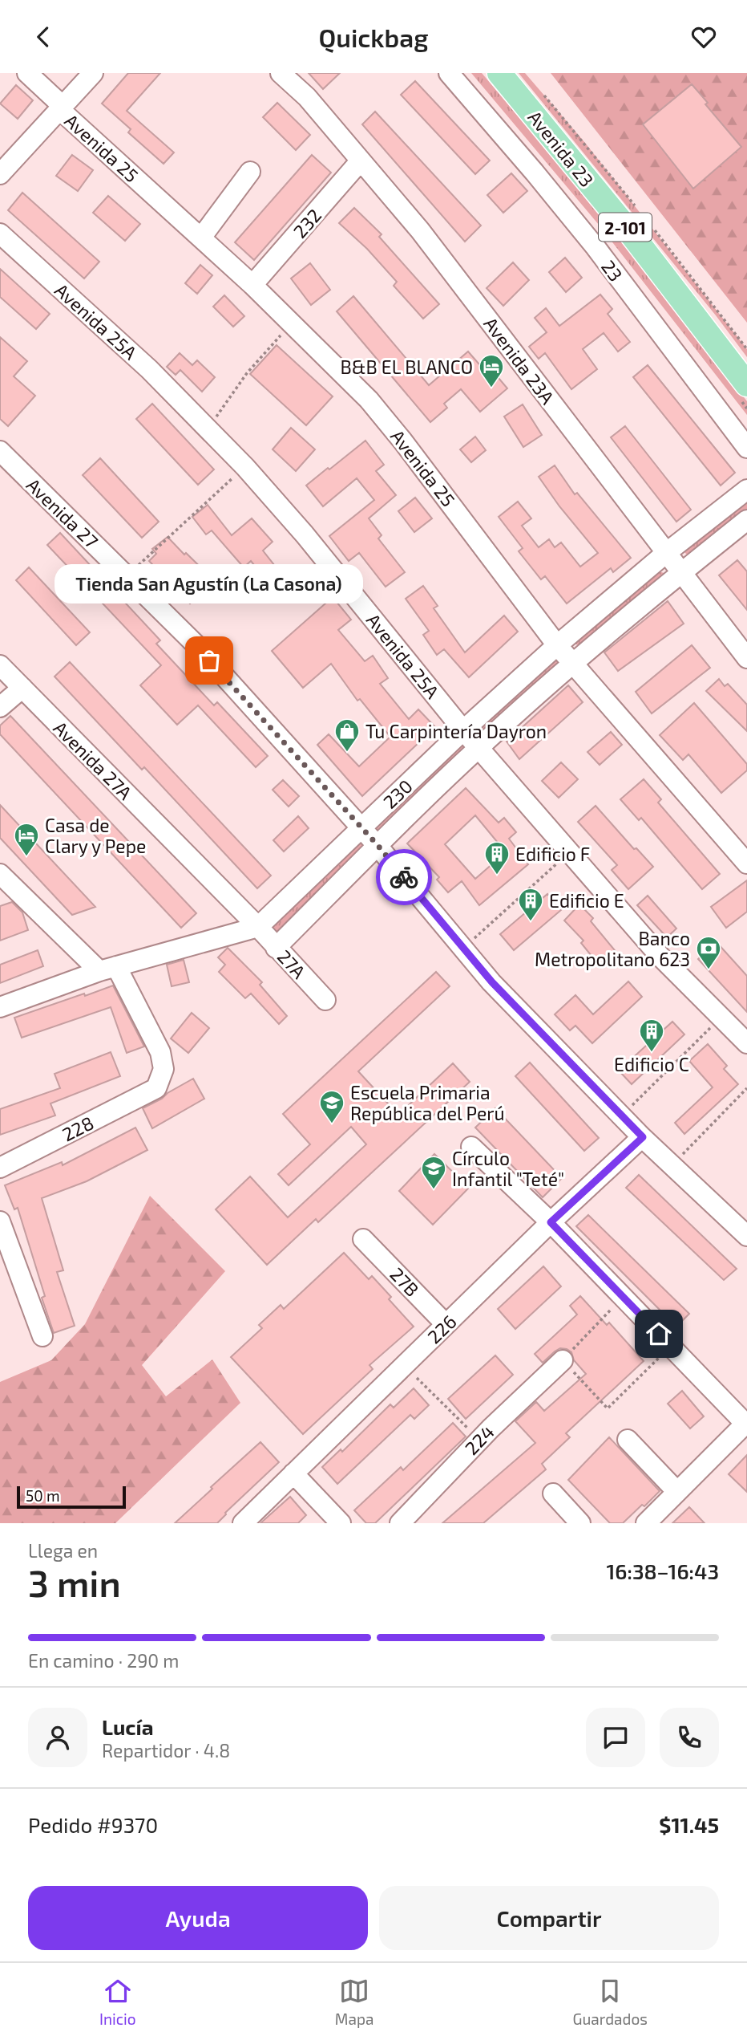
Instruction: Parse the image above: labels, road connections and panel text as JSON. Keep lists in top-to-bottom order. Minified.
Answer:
{"streets":{"main road":["Avenida 23","2-101"],"street":["Avenida 25","232","23","Avenida 25A","Avenida 23A","Avenida 27","Avenida 27A","230","27A","228","27B","226","224"]},"crossings":[["Avenida 25","232"],["Avenida 25","230"],["232","Avenida 23A"],["Avenida 25A","230"],["Avenida 23A","230"],["Avenida 27","230"],["Avenida 27","226"],["Avenida 27A","230"],["Avenida 27A","27A"],["230","27A"],["230","228"],["27B","226"]],"places":{"hotel":["B&B EL BLANCO","Casa de Clary y Pepe"],"other":["Tienda San Agustín (La Casona)"],"shop":["Tu Carpintería Dayron"],"building":["Edificio F","Edificio E","Edificio C"],"bank":["Banco Metropolitano 623"],"school or university":["Escuela Primaria República del Perú","Círculo Infantil \"Teté\""]},"scale_bar":"50 m","page":{"header":"Quickbag","bubble":"Tienda San Agustín (La Casona)","scale":"50 m","heading":["3 min","Llega en","16:38–16:43"],"panel":["Lucía","Repartidor · 4.8","Pedido #9370","$11.45"],"bar":"En camino · 290 m","buttons":["Ayuda","Compartir"],"tabs":["Inicio","Mapa","Guardados"]}}
